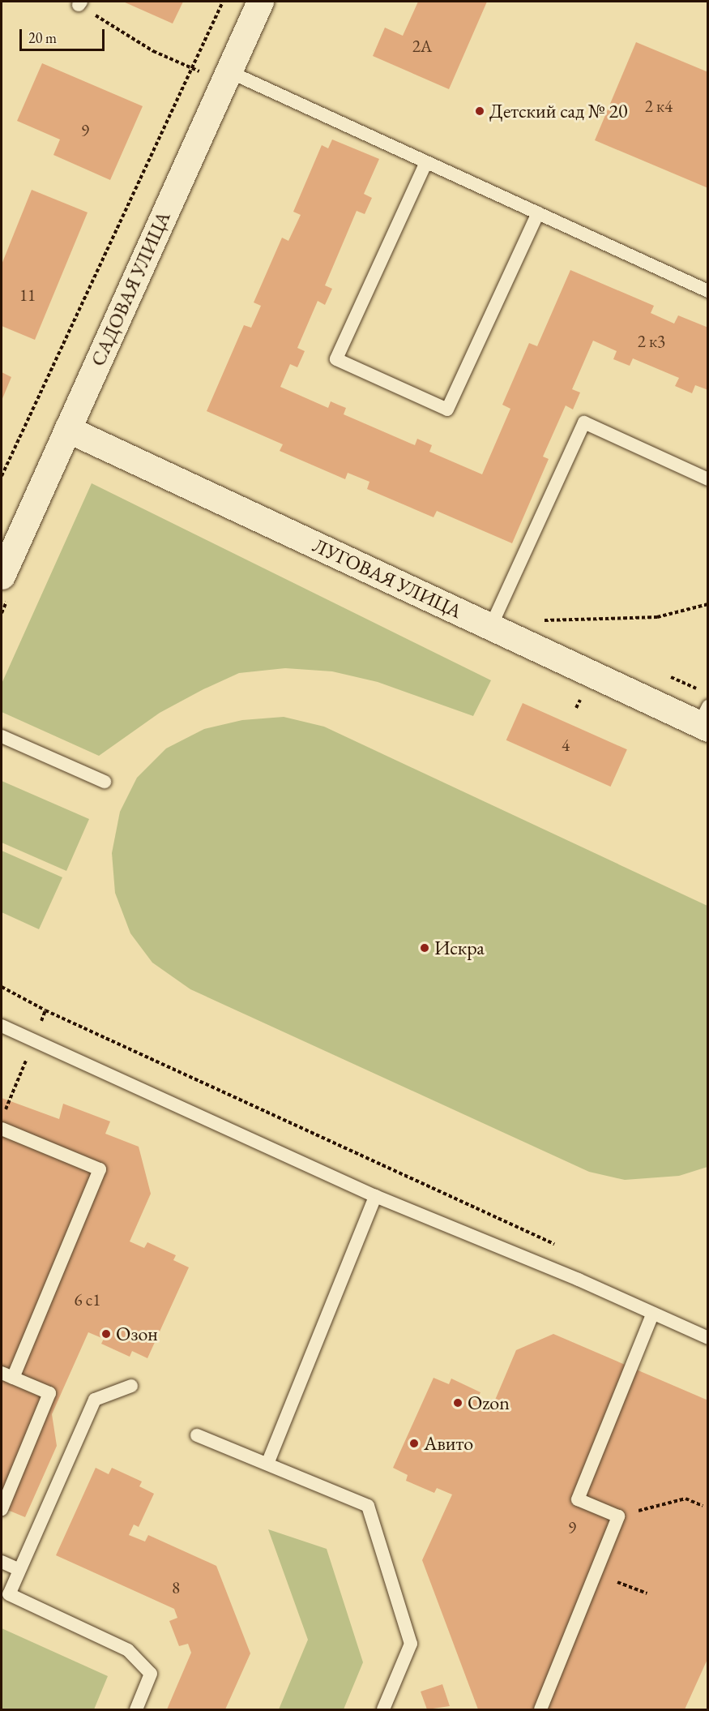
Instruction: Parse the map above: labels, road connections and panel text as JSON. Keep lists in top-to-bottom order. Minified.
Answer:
{"streets":{"street":["САДОВАЯ УЛИЦА","ЛУГОВАЯ УЛИЦА"]},"crossings":[["САДОВАЯ УЛИЦА","ЛУГОВАЯ УЛИЦА"]],"places":["Детский сад № 20","Искра","Озон","Ozon","Авито"],"house_numbers":["2А","2 к4","9","11","2 к3","4","6 с1","9","8"],"scale_bar":"20 m"}
